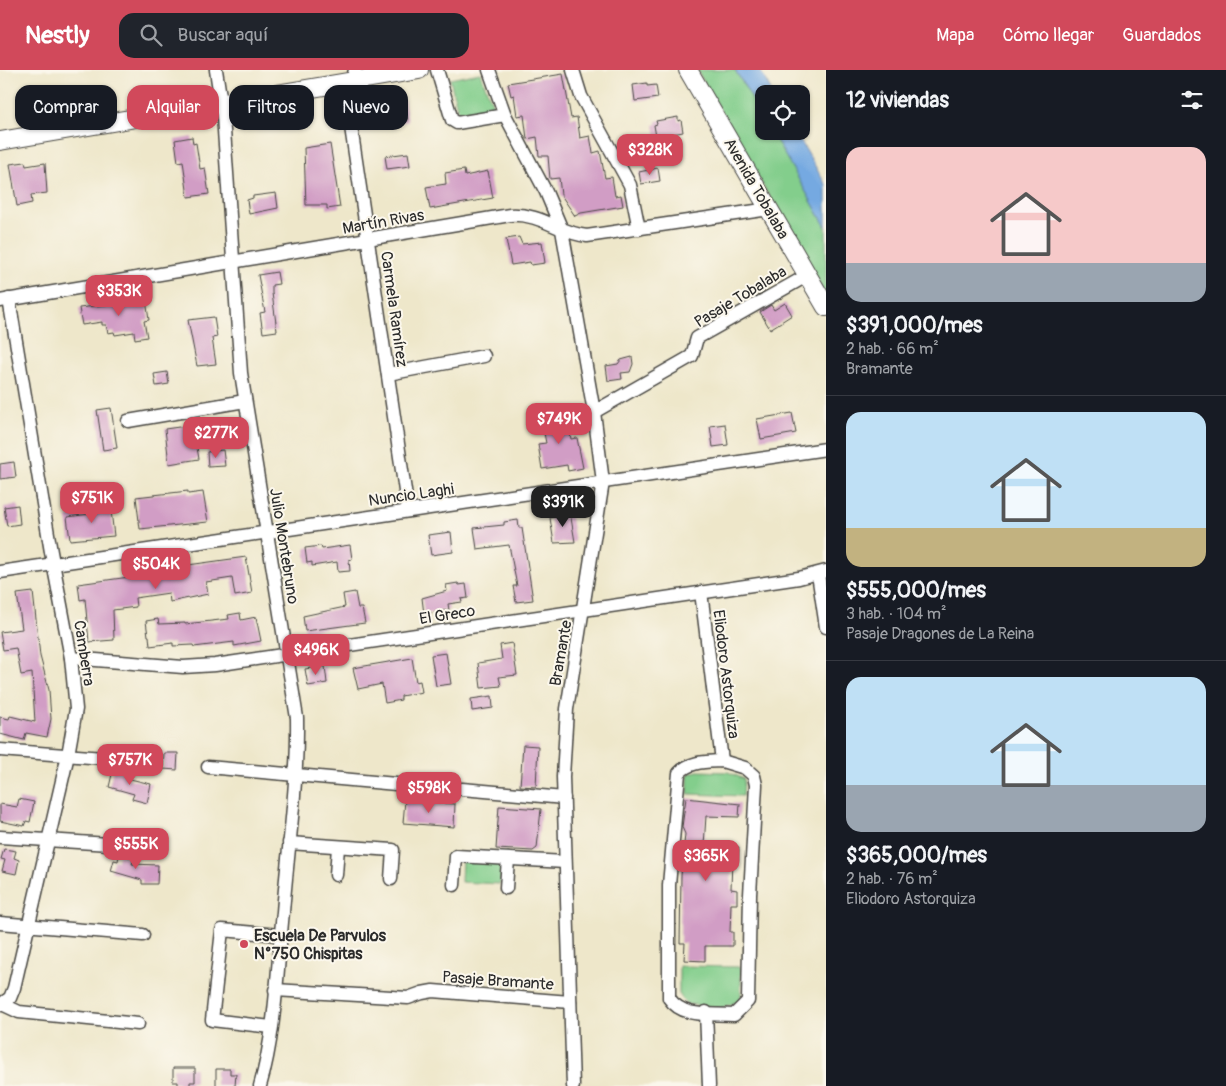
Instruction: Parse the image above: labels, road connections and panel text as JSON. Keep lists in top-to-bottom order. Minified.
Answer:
{"streets":{"street":["Avenida Tobalaba","Martín Rivas","Pasaje Tobalaba","Carmela Ramírez","Nuncio Laghi","Julio Montebruno","El Greco","Camberra","Bramante","Eliodoro Astorquiza","Pasaje Bramante"]},"crossings":[["Avenida Tobalaba","Martín Rivas"],["Avenida Tobalaba","Pasaje Tobalaba"],["Martín Rivas","Carmela Ramírez"],["Martín Rivas","Julio Montebruno"],["Martín Rivas","Camberra"],["Martín Rivas","Bramante"],["Pasaje Tobalaba","Bramante"],["Carmela Ramírez","Nuncio Laghi"],["Nuncio Laghi","Julio Montebruno"],["Nuncio Laghi","Camberra"],["Nuncio Laghi","Bramante"],["Julio Montebruno","El Greco"],["Julio Montebruno","Pasaje Bramante"],["El Greco","Camberra"],["El Greco","Bramante"],["El Greco","Eliodoro Astorquiza"],["Bramante","Pasaje Bramante"]],"places":["Escuela De Parvulos N°750 Chispitas"],"page":{"header":"Nestly","search":"Buscar aquí","nav":["Mapa","Cómo llegar","Guardados"],"heading":"12 viviendas","chip":["Comprar","Alquilar","Filtros","Nuevo"],"list":[{"name":"$391,000/mes","note":"2 hab. · 66 m² · Bramante"},{"name":"$555,000/mes","note":"3 hab. · 104 m² · Pasaje Dragones de La Reina"},{"name":"$365,000/mes","note":"2 hab. · 76 m² · Eliodoro Astorquiza"}],"price":["$328K","$353K","$749K","$277K","$751K","$391K","$504K","$496K","$757K","$598K","$555K","$365K"]}}
